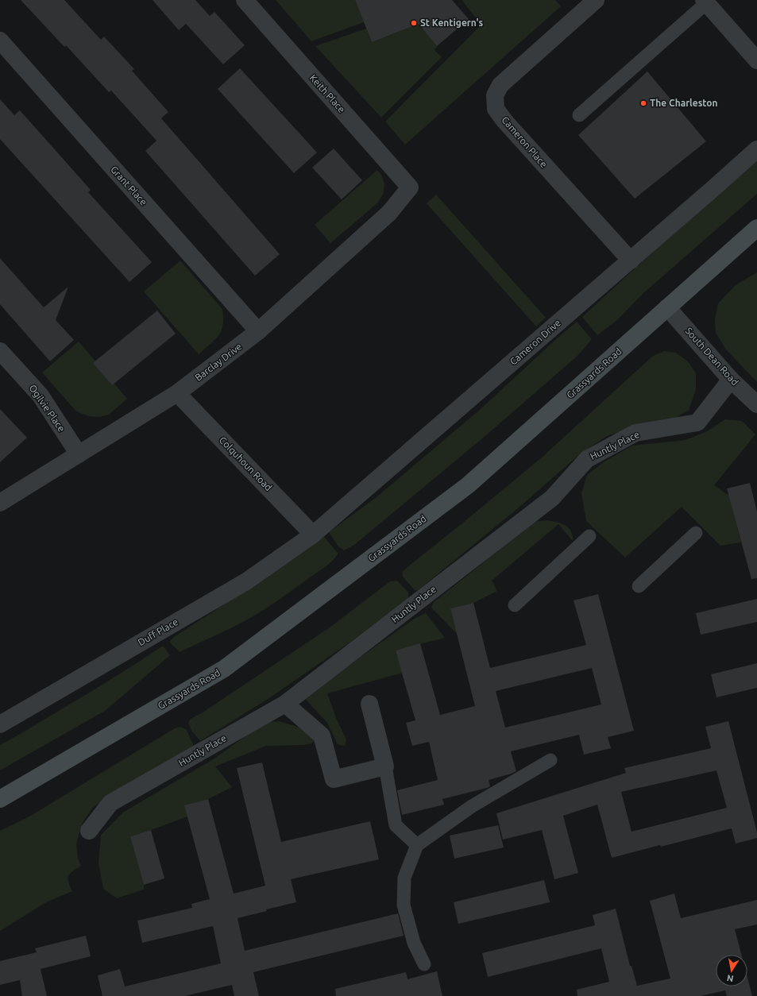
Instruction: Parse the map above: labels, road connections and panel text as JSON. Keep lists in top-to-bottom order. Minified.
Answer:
{"streets":{"main road":["Grassyards Road"],"street":["Keith Place","Cameron Place","Grant Place","Cameron Drive","South Dean Road","Barclay Drive","Ogilvie Place","Huntly Place","Colquhoun Road","Duff Place"]},"crossings":[["Keith Place","Barclay Drive"],["Cameron Place","Cameron Drive"],["Grant Place","Barclay Drive"],["Cameron Drive","Colquhoun Road"],["Cameron Drive","Duff Place"],["South Dean Road","Grassyards Road"],["South Dean Road","Huntly Place"],["Barclay Drive","Ogilvie Place"],["Barclay Drive","Colquhoun Road"],["Colquhoun Road","Duff Place"]],"places":["St Kentigern's","The Charleston"],"north":"bottom"}
